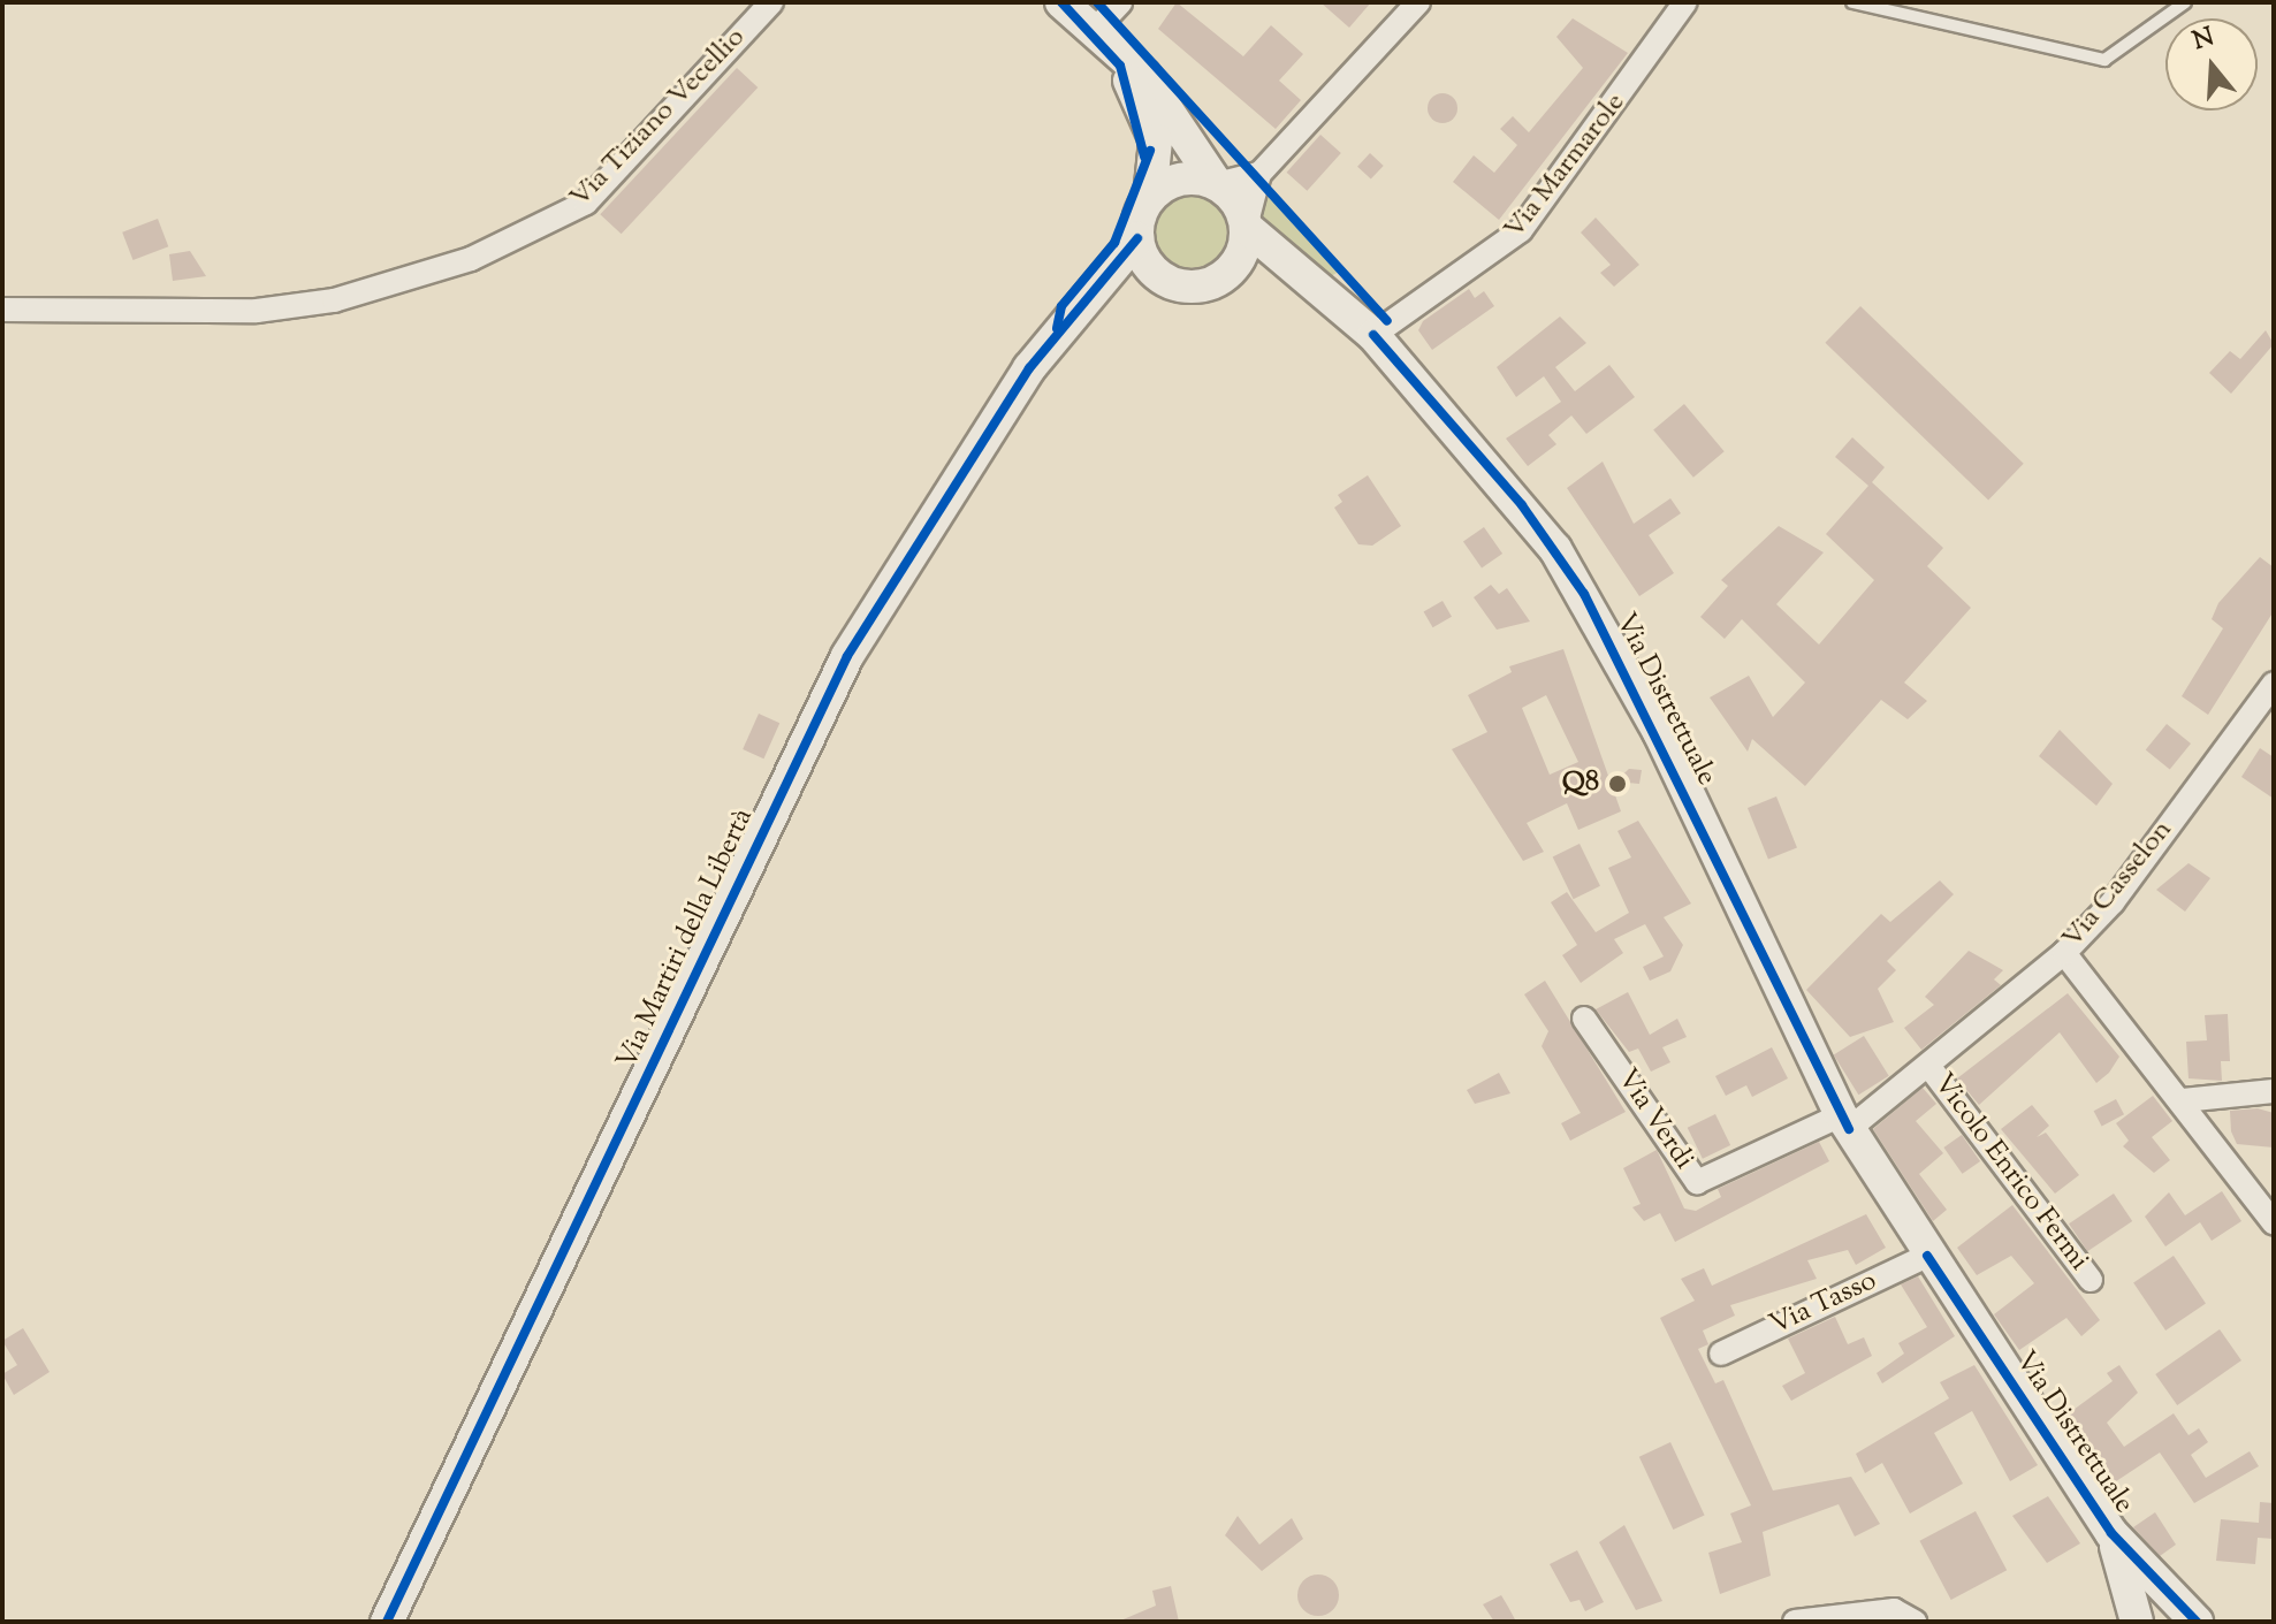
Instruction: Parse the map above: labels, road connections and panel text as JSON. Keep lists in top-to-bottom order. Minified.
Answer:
{"streets":{"main road":["Via Distrettuale","Via Martiri della Libertà"],"street":["Via Tiziano Vecellio","Via Marmarole","Via Casselon","Via Verdi","Vicolo Enrico Fermi","Via Tasso"]},"crossings":[["Via Marmarole","Via Distrettuale"],["Via Distrettuale","Via Casselon"],["Via Distrettuale","Via Martiri della Libertà"],["Via Distrettuale","Via Verdi"],["Via Distrettuale","Via Tasso"],["Via Casselon","Via Verdi"],["Via Casselon","Vicolo Enrico Fermi"]],"places":["Q8"],"north":"top"}
